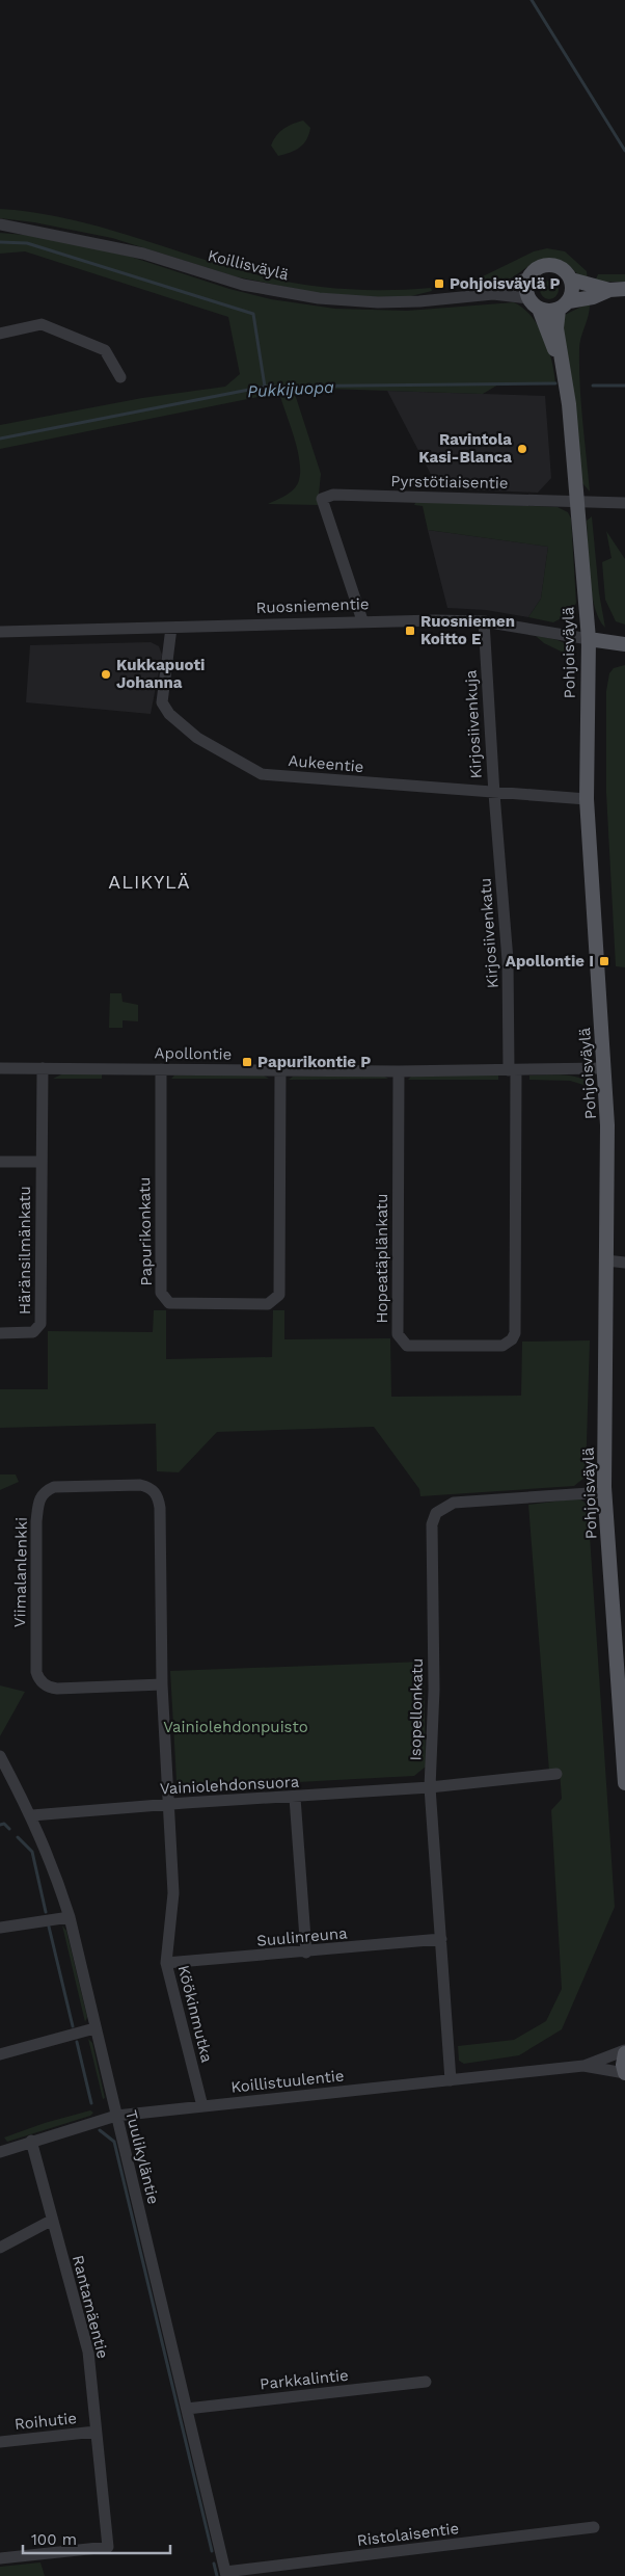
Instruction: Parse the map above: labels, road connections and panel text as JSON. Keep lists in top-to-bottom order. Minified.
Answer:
{"streets":{"main road":["Ruosniementie","Pohjoisväylä"],"street":["Koillisväylä","Pyrstötiaisentie","Kirjosiivenkuja","Aukeentie","Kirjosiivenkatu","Apollontie","Papurikonkatu","Häränsilmänkatu","Hopeatäplänkatu","Viimalanlenkki","Isopellonkatu","Vainiolehdonsuora","Suulinreuna","Köökinmutka","Koillistuulentie","Tuulikyläntie","Rantamäentie","Parkkalintie","Roihutie","Ristolaisentie"]},"crossings":[["Koillisväylä","Pohjoisväylä"],["Pyrstötiaisentie","Ruosniementie"],["Pyrstötiaisentie","Pohjoisväylä"],["Ruosniementie","Pohjoisväylä"],["Ruosniementie","Kirjosiivenkuja"],["Ruosniementie","Aukeentie"],["Pohjoisväylä","Aukeentie"],["Pohjoisväylä","Apollontie"],["Pohjoisväylä","Isopellonkatu"],["Kirjosiivenkuja","Aukeentie"],["Kirjosiivenkuja","Kirjosiivenkatu"],["Aukeentie","Kirjosiivenkatu"],["Kirjosiivenkatu","Apollontie"],["Kirjosiivenkatu","Hopeatäplänkatu"],["Apollontie","Papurikonkatu"],["Apollontie","Häränsilmänkatu"],["Apollontie","Hopeatäplänkatu"],["Viimalanlenkki","Vainiolehdonsuora"],["Viimalanlenkki","Köökinmutka"],["Isopellonkatu","Vainiolehdonsuora"],["Isopellonkatu","Suulinreuna"],["Isopellonkatu","Koillistuulentie"],["Vainiolehdonsuora","Köökinmutka"],["Vainiolehdonsuora","Tuulikyläntie"],["Suulinreuna","Köökinmutka"],["Köökinmutka","Koillistuulentie"],["Koillistuulentie","Tuulikyläntie"],["Koillistuulentie","Rantamäentie"],["Tuulikyläntie","Parkkalintie"],["Tuulikyläntie","Ristolaisentie"],["Rantamäentie","Roihutie"]],"districts":["ALIKYLÄ"],"water":["Pukkijuopa"],"parks":["Vainiolehdonpuisto"],"places":{"transit":["Pohjoisväylä P","Ruosniemen Koitto E","Apollontie I","Papurikontie P"],"other":["Ravintola Kasi-Blanca","Kukkapuoti Johanna"]},"scale_bar":"100 m"}
